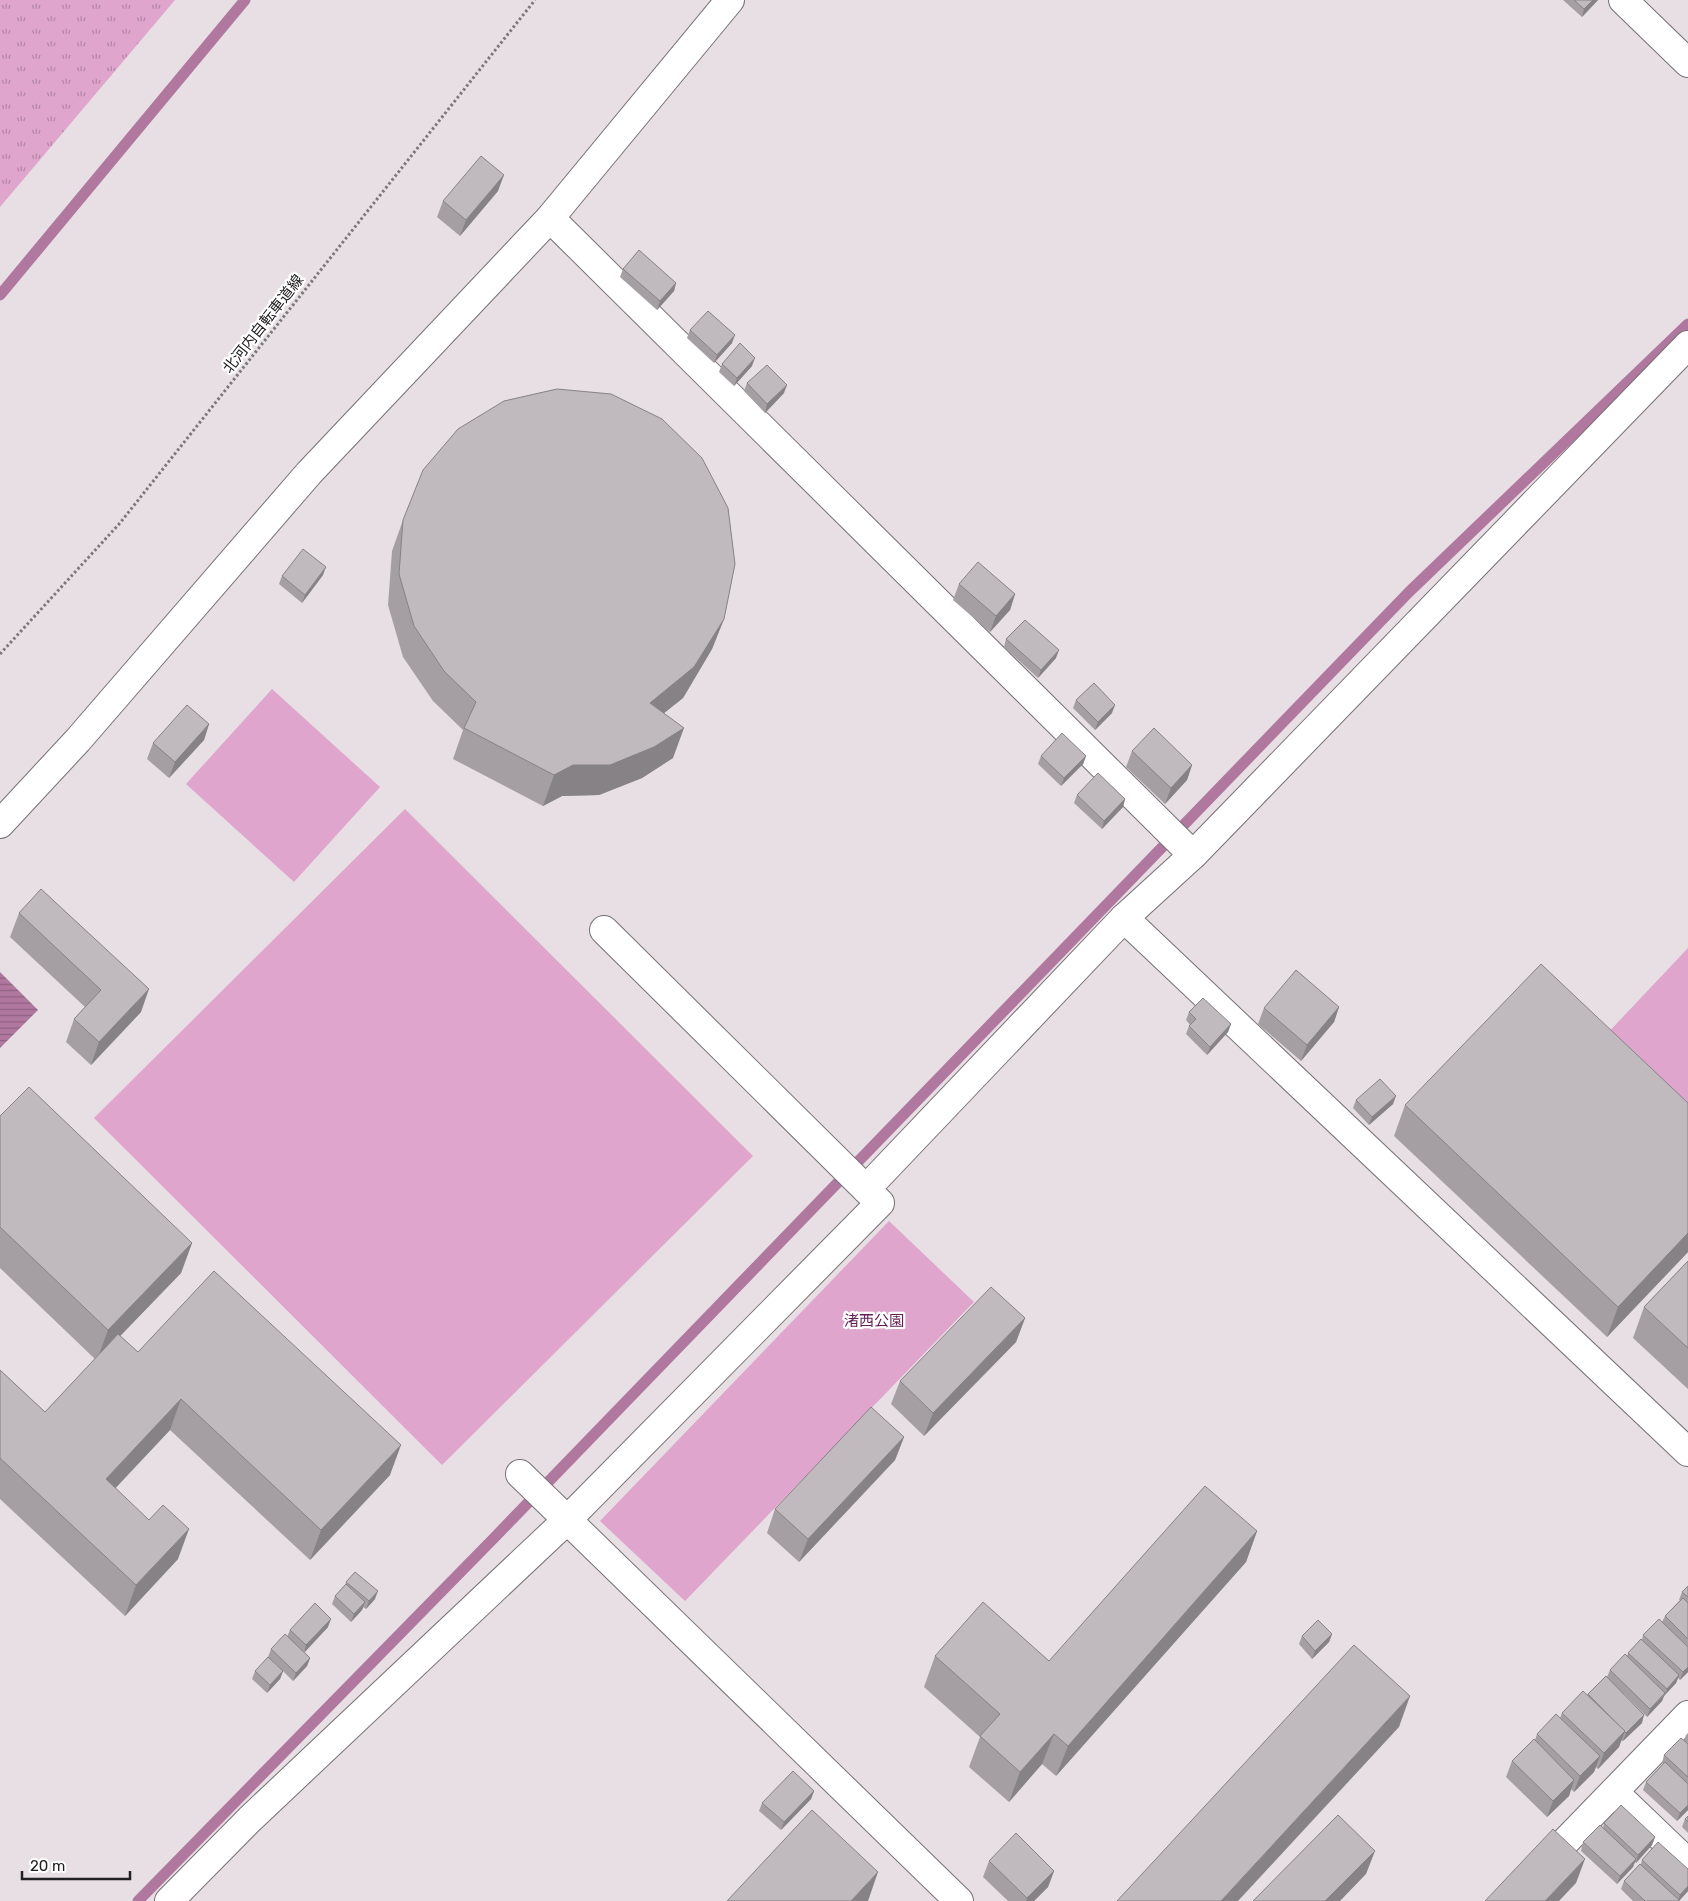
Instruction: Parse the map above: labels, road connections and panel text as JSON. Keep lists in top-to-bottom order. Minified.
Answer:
{"streets":{"path":["北河内自転車道線"]},"parks":["渚西公園"],"scale_bar":"20 m"}
